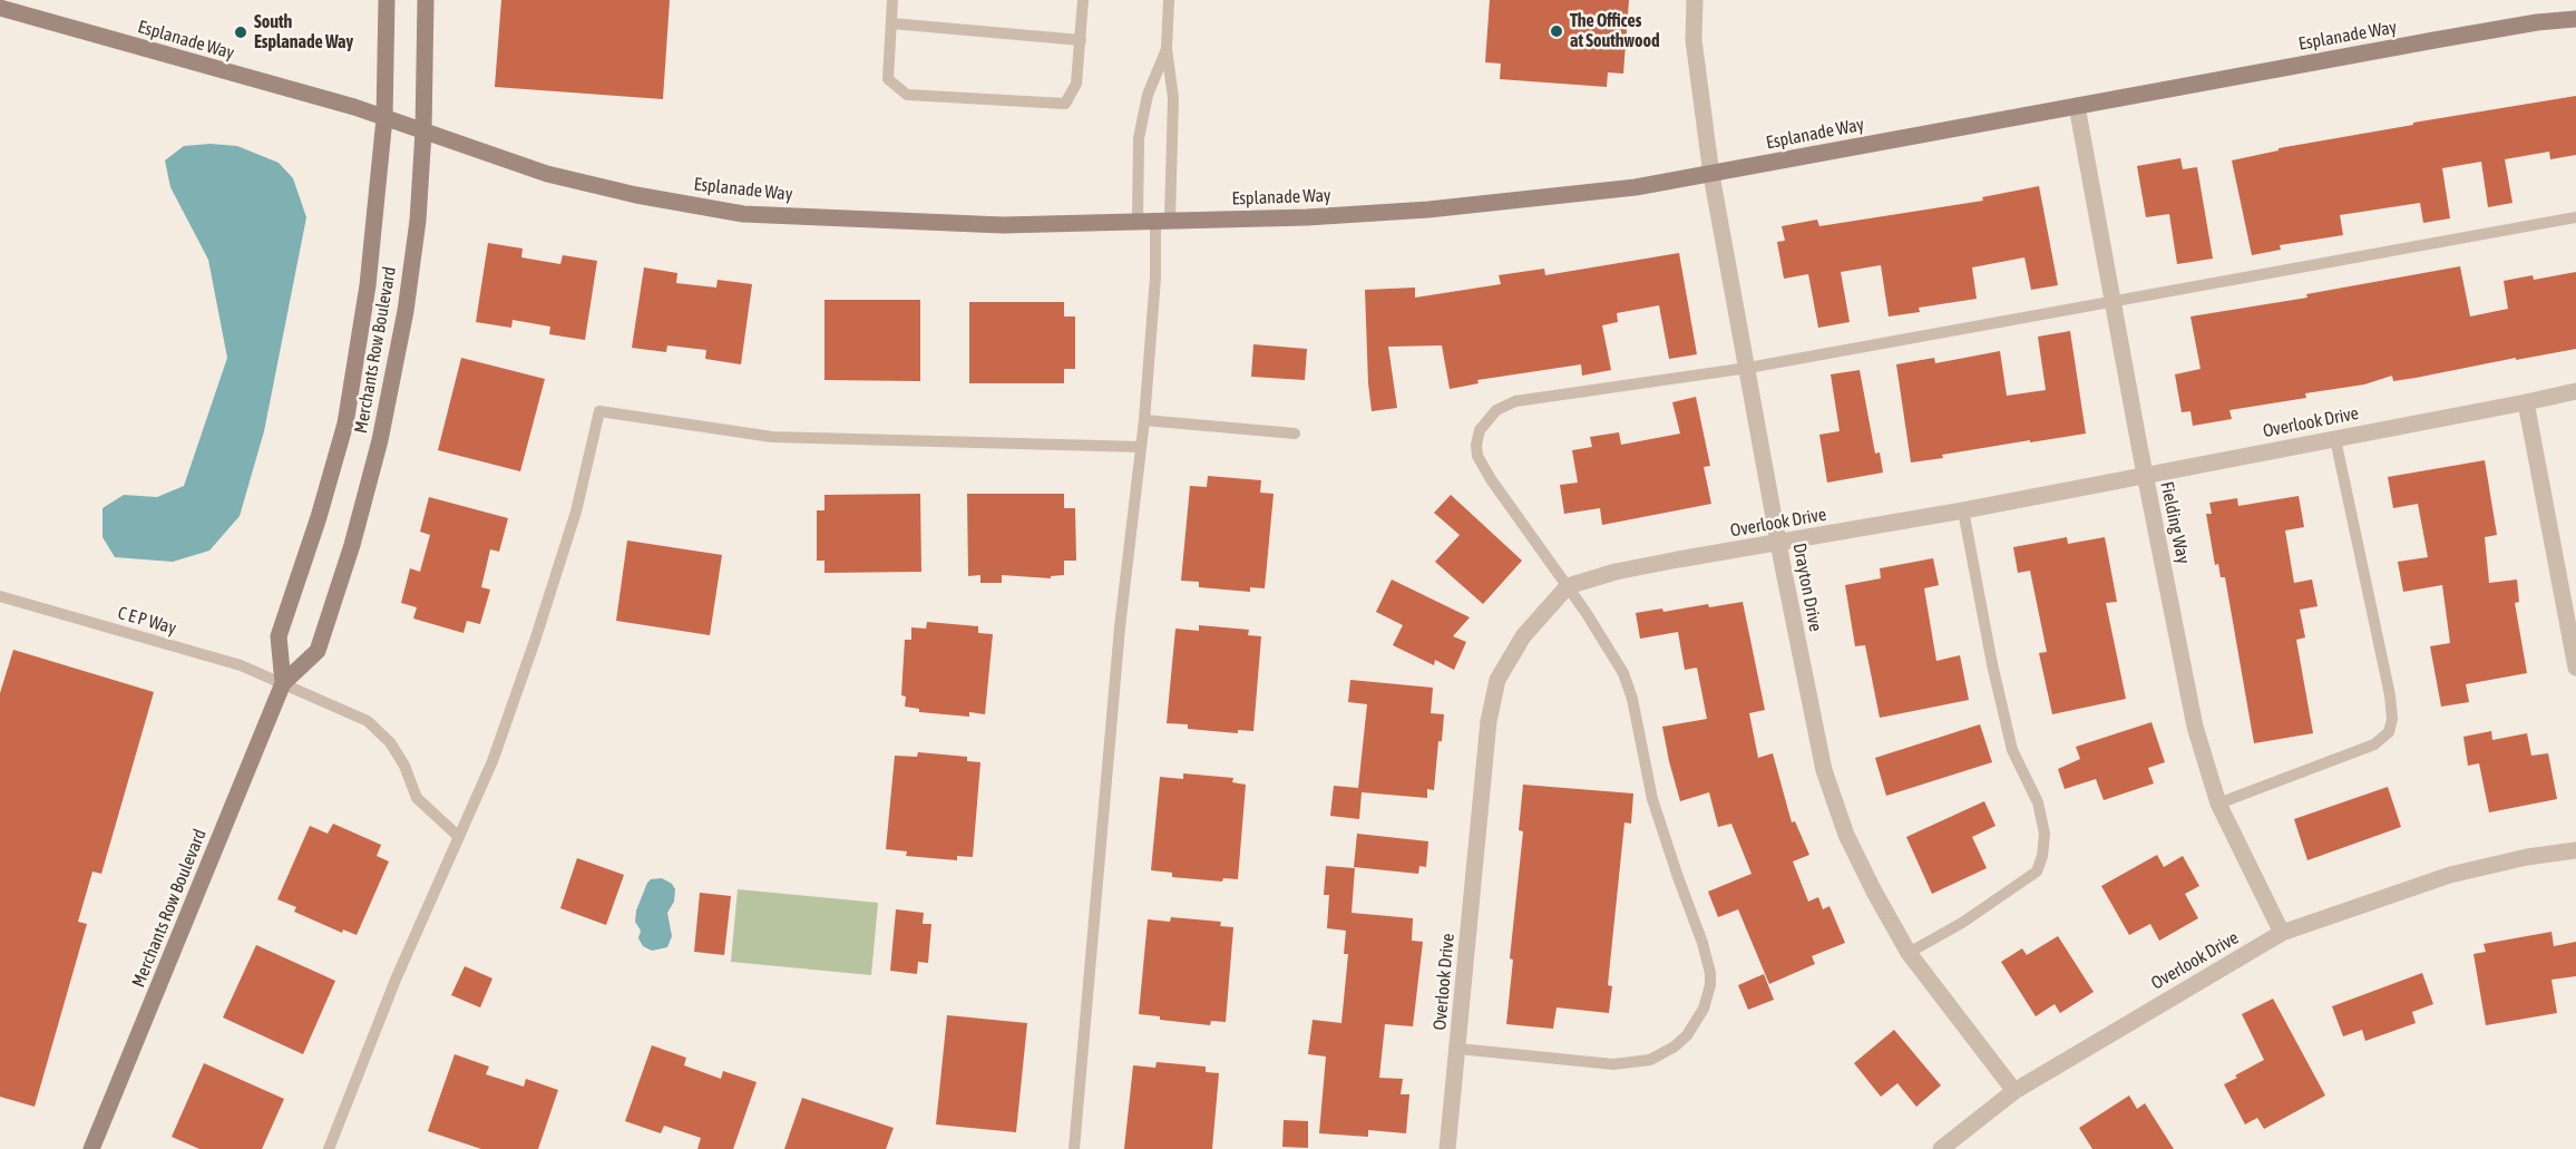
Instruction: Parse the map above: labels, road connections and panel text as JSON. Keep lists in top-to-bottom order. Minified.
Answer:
{"streets":{"street":["Esplanade Way","Merchants Row Boulevard","Overlook Drive","Fielding Way","Drayton Drive"],"lane":["C E P Way"]},"crossings":[["Esplanade Way","Merchants Row Boulevard"],["Esplanade Way","Fielding Way"],["Esplanade Way","Drayton Drive"],["Merchants Row Boulevard","C E P Way"],["Overlook Drive","Fielding Way"],["Overlook Drive","Drayton Drive"]],"places":["The Offices at Southwood","South Esplanade Way"]}
